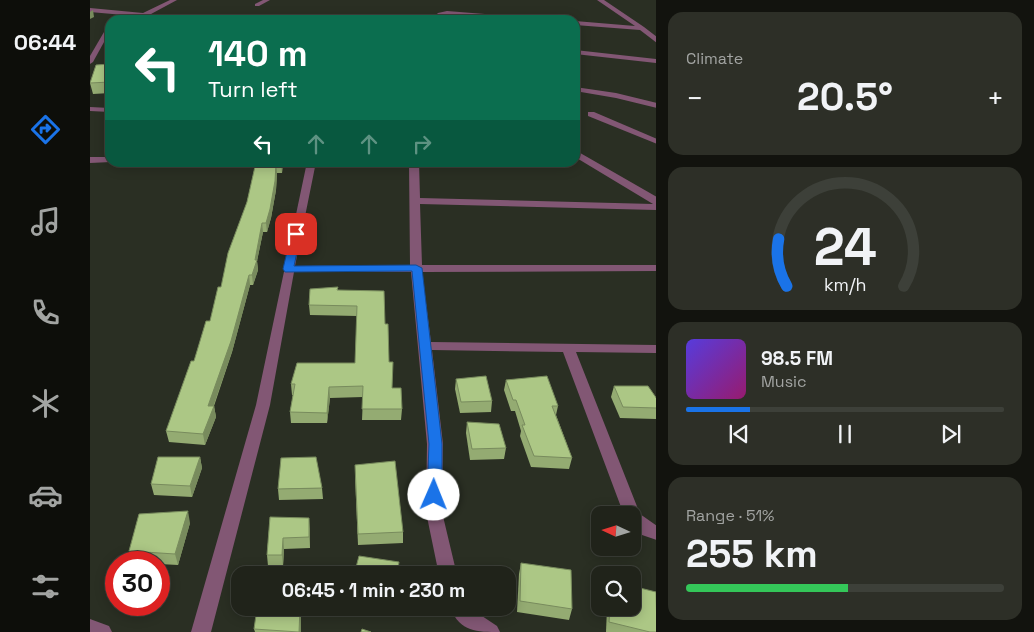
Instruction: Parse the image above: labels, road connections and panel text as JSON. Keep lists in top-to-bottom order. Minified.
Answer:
{"north":"left","page":{"tabs":"06:44","tile":["Climate",["Range · 51%","255 km"]],"turn":["140 m","Turn left"],"heat":["−","20.5°","+"],"song":["98.5 FM","Music"],"limit":"30","trip":"06:45 · 1 min · 230 m","gauge":["24","km/h"]}}
